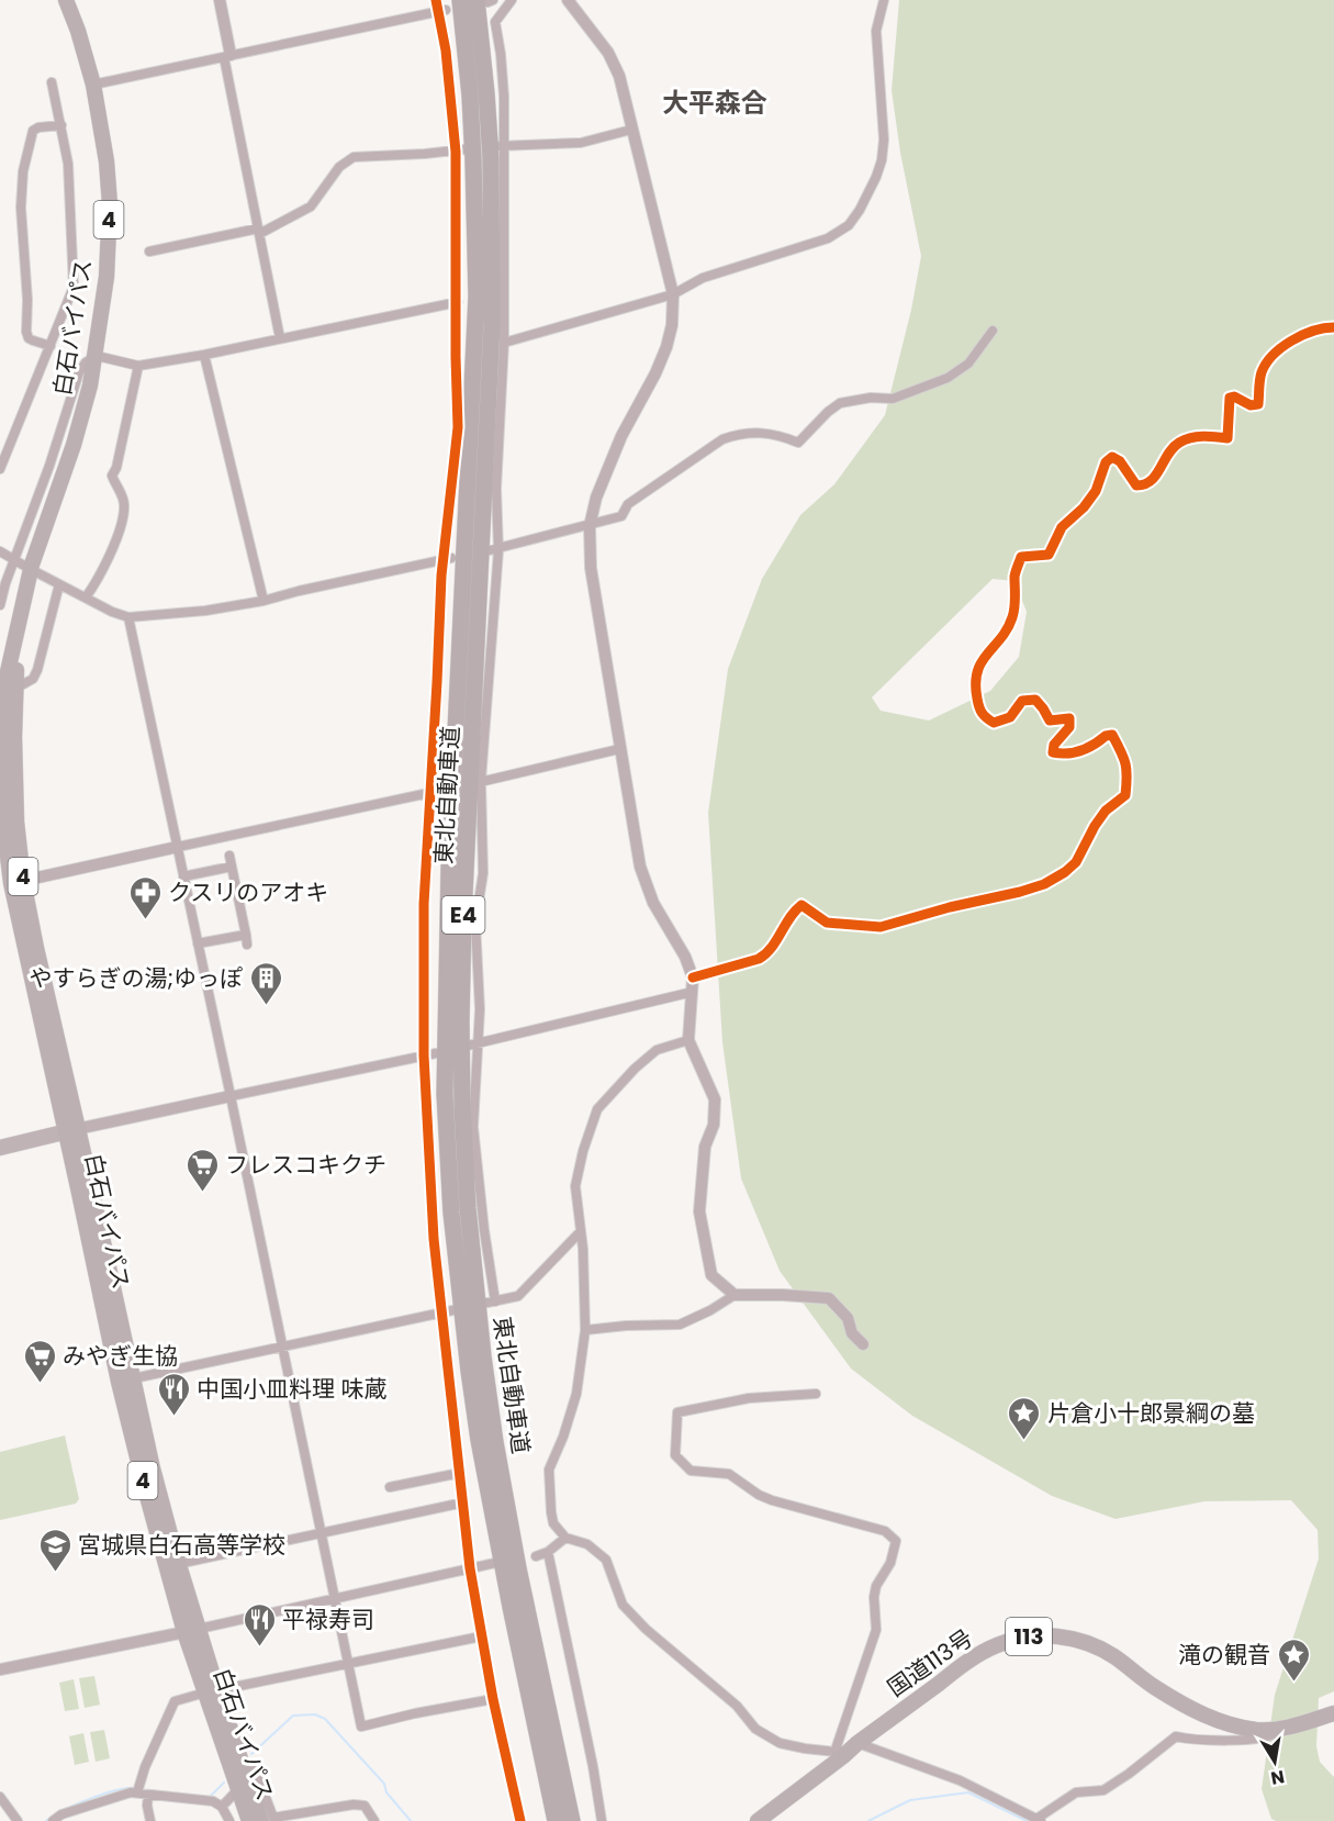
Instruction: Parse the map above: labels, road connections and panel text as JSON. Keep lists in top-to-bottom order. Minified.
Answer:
{"streets":{"highway":["4","白石バイパス","東北自動車道","E4","113","国道113号"]},"districts":["大平森合"],"places":{"pharmacy":["クスリのアオキ"],"building":["やすらぎの湯;ゆっぽ"],"supermarket":["フレスコキクチ","みやぎ生協"],"restaurant":["中国小皿料理 味蔵","平禄寿司"],"place":["片倉小十郎景綱の墓","滝の観音"],"school or university":["宮城県白石高等学校"]},"north":"bottom"}
